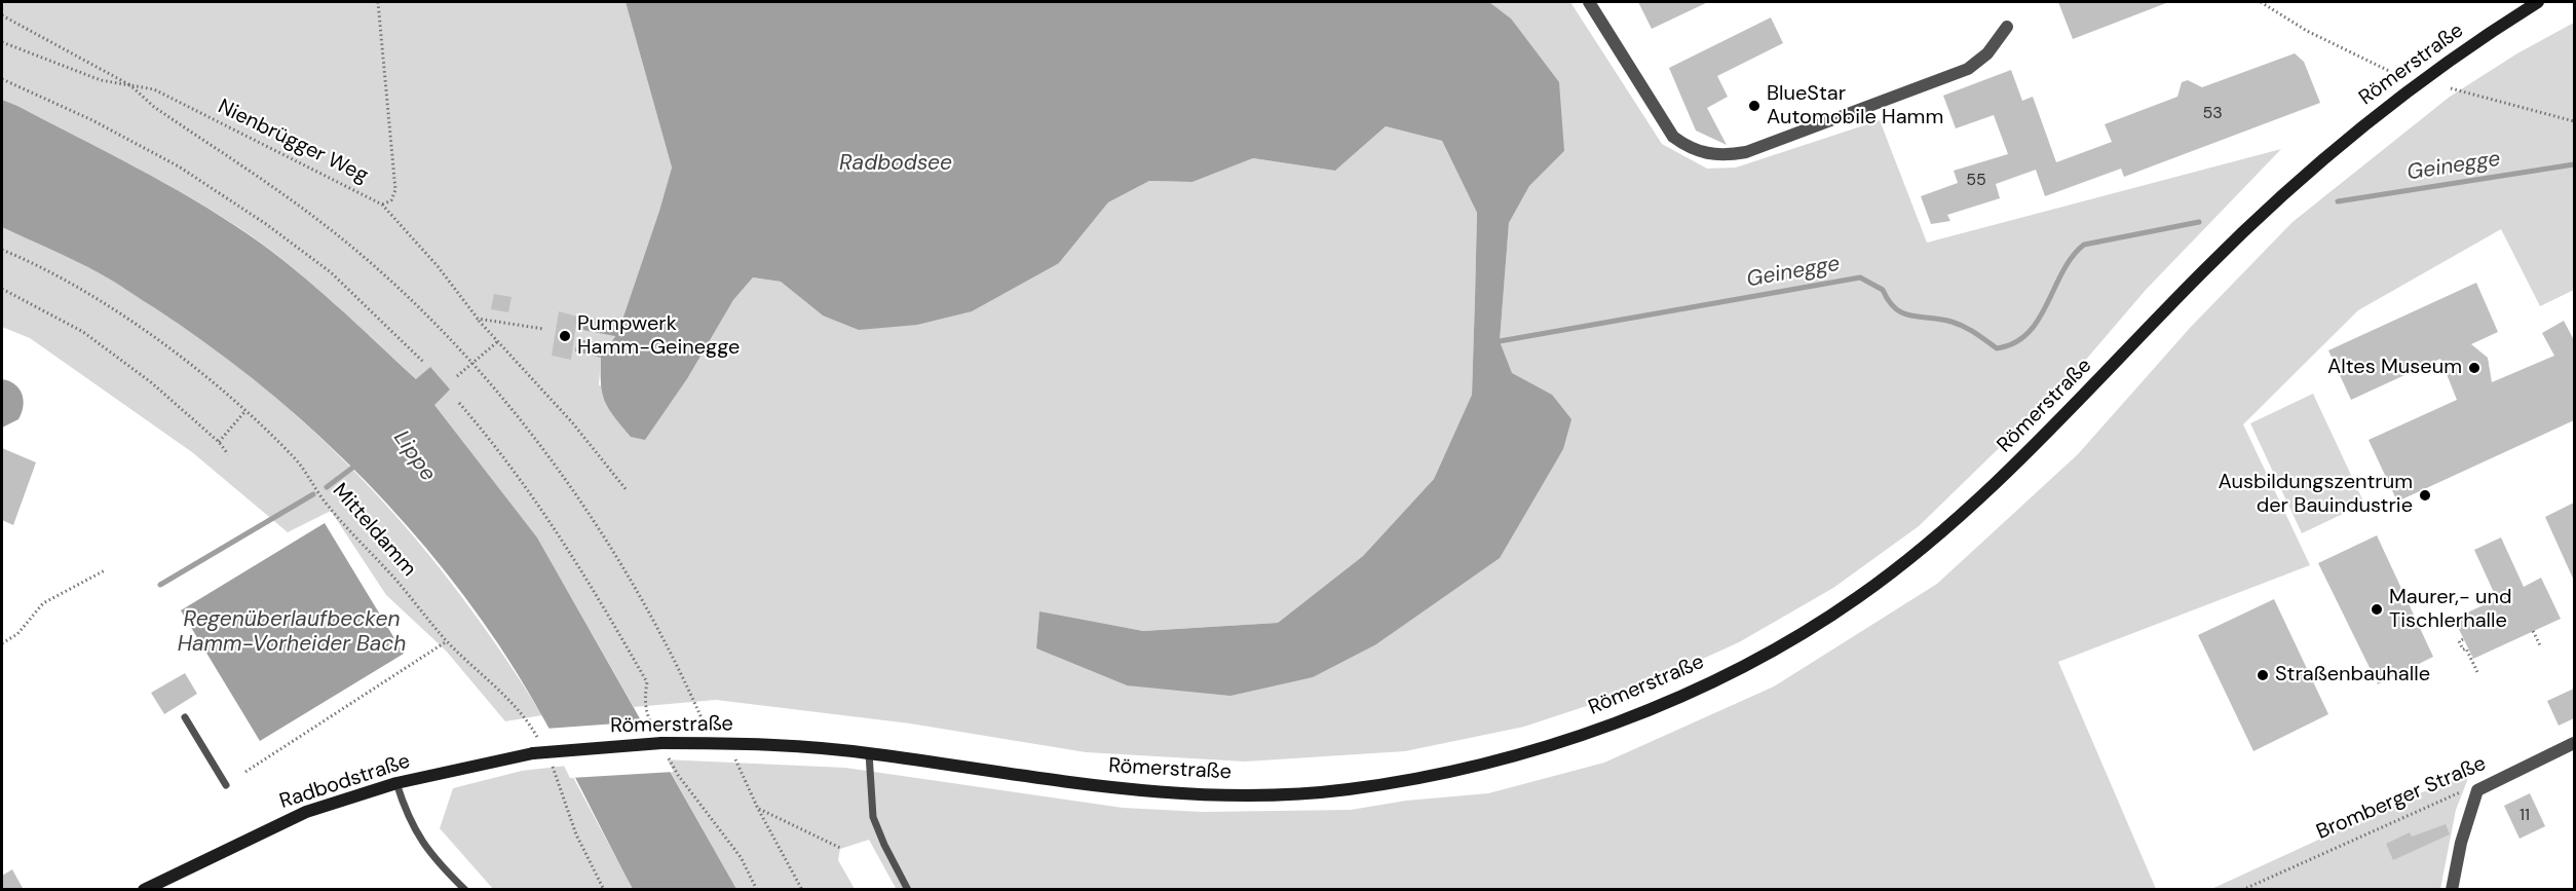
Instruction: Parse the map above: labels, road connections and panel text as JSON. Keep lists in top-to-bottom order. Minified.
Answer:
{"streets":{"main road":["Römerstraße","Radbodstraße"],"street":["Bromberger Straße"],"path":["Nienbrügger Weg","Mitteldamm"]},"crossings":[["Römerstraße","Mitteldamm"],["Römerstraße","Radbodstraße"],["Mitteldamm","Radbodstraße"]],"water":["Radbodsee","Geinegge","Lippe","Regenüberlaufbecken Hamm-Vorheider Bach"],"places":["BlueStar Automobile Hamm","Pumpwerk Hamm-Geinegge","Altes Museum","Ausbildungszentrum der Bauindustrie","Maurer,- und Tischlerhalle","Straßenbauhalle"],"house_numbers":["53","55","11"]}
